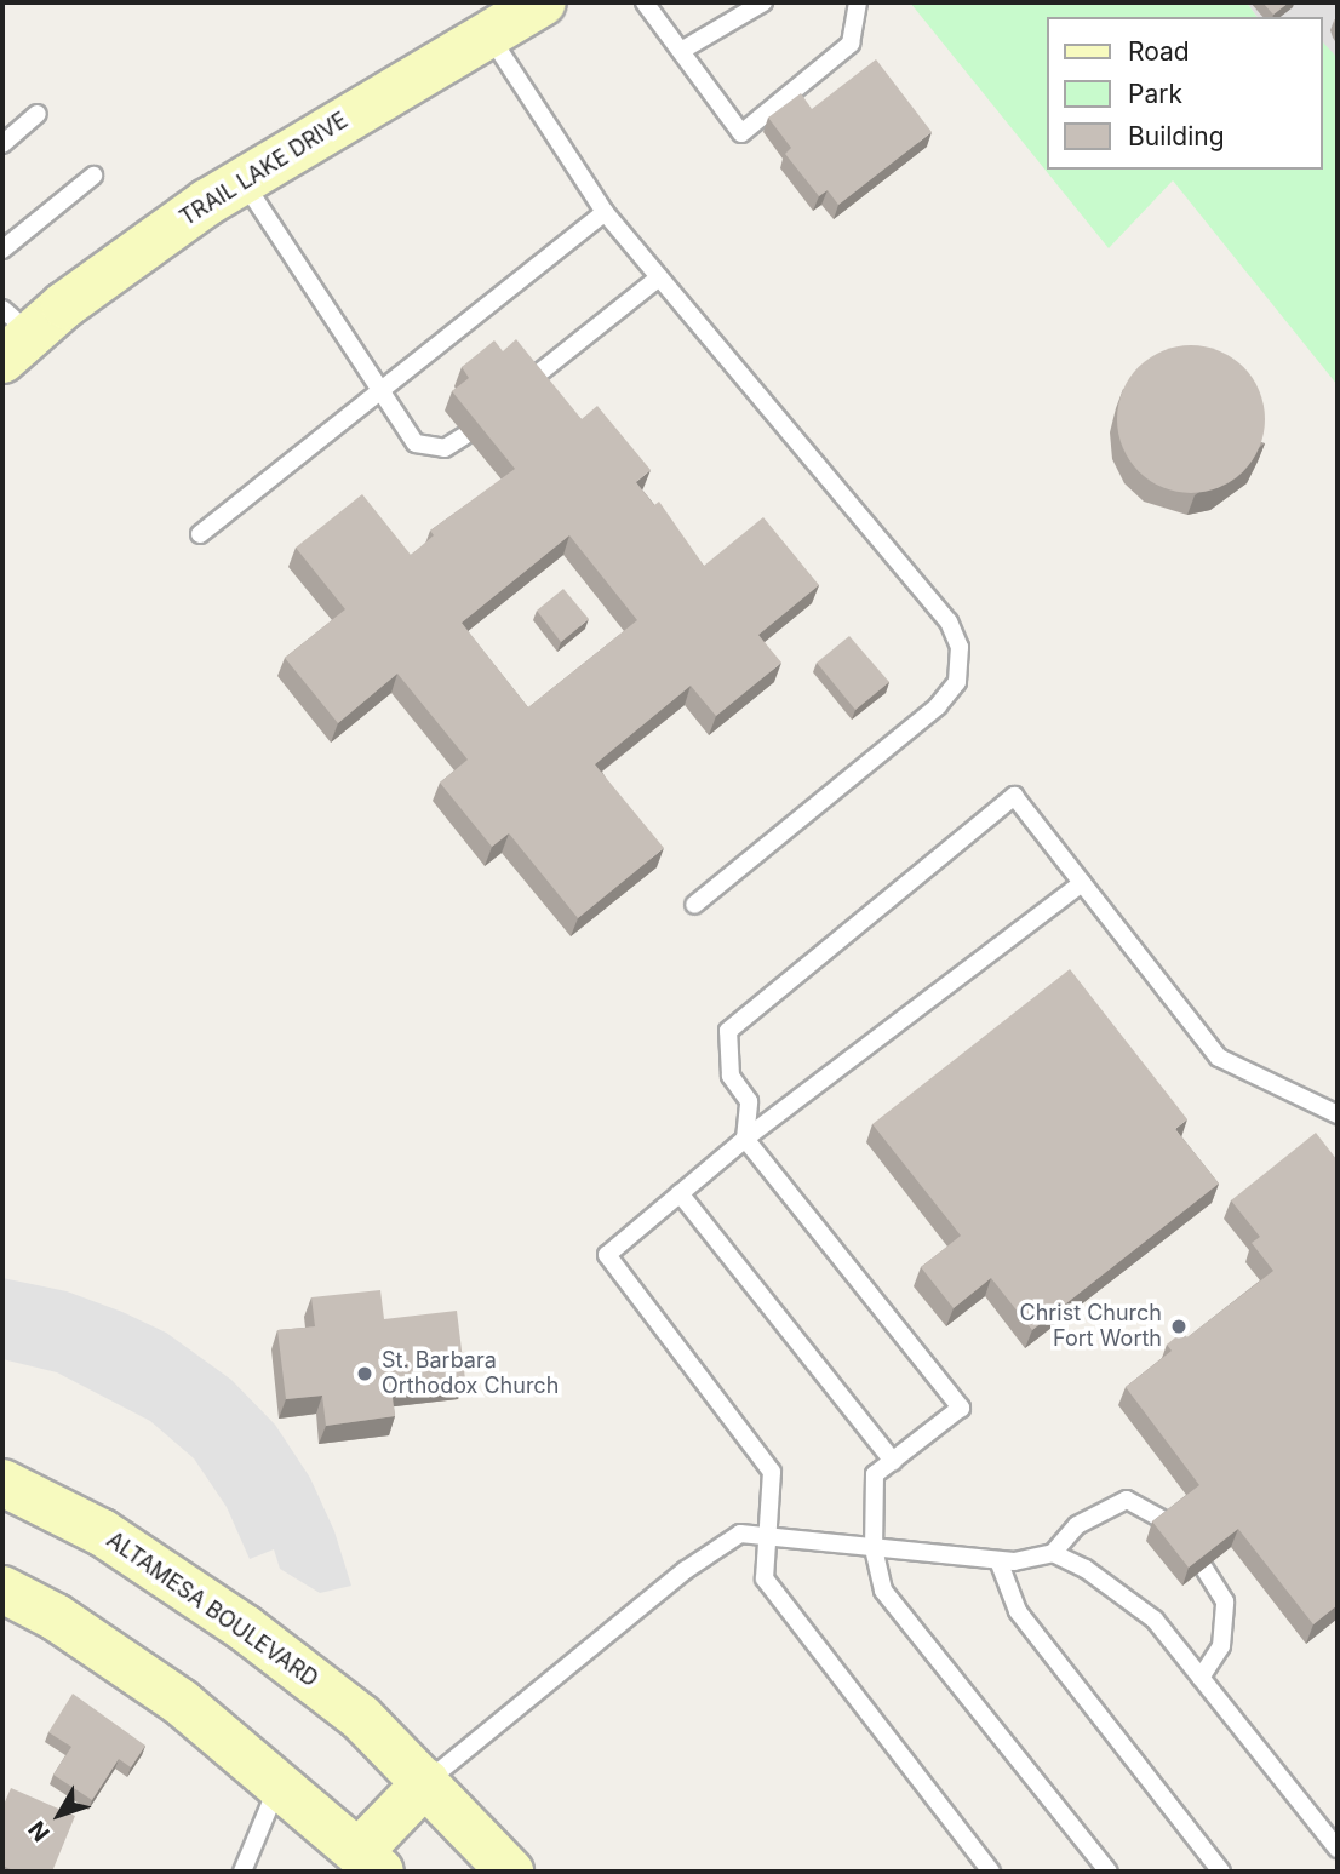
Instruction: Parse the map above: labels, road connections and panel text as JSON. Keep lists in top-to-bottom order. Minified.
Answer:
{"streets":{"main road":["TRAIL LAKE DRIVE","ALTAMESA BOULEVARD"]},"places":["Christ Church Fort Worth","St. Barbara Orthodox Church"],"legend":["Road","Park","Building"],"north":"bottom left"}
